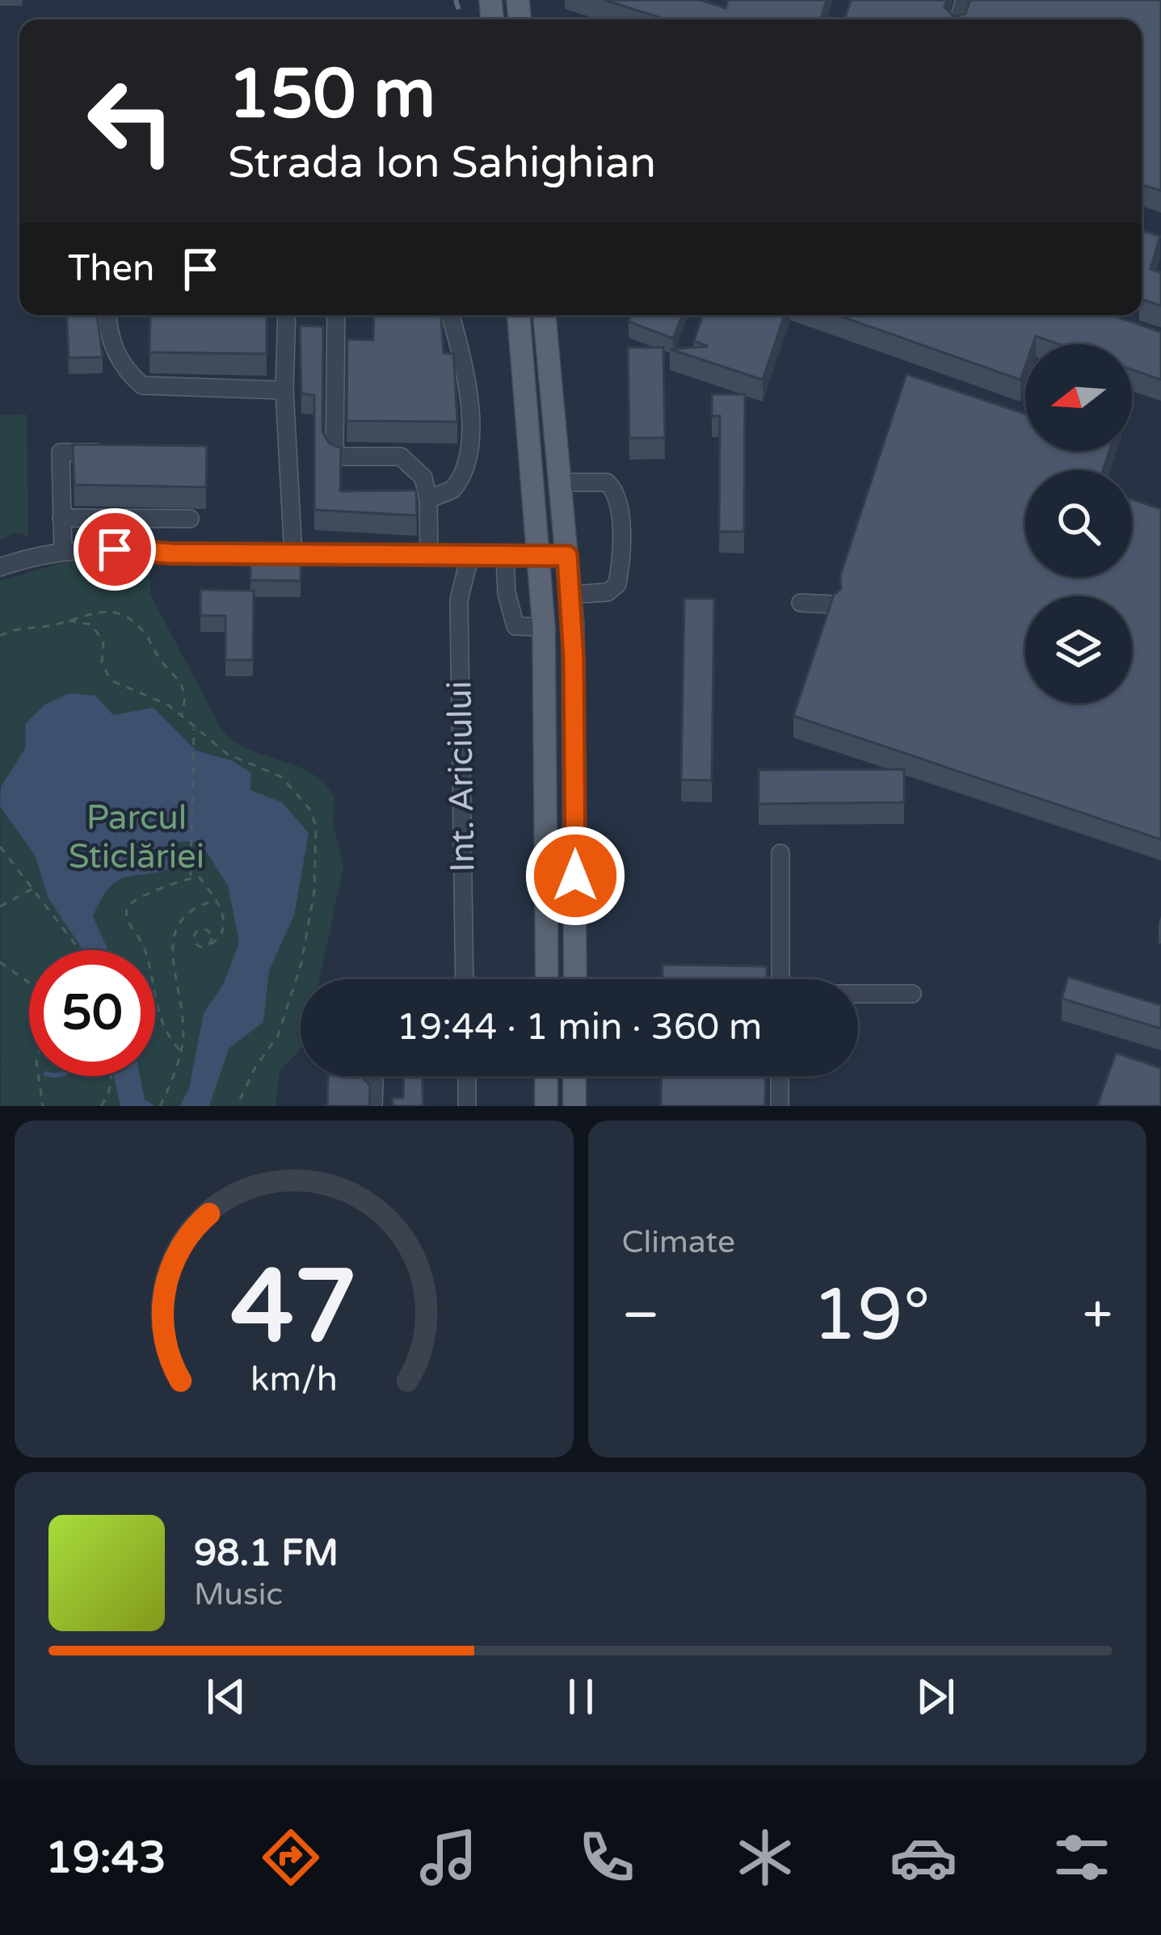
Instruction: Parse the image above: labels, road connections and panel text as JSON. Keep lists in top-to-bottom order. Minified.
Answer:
{"streets":{"street":["Int. Ariciului"]},"parks":["Parcul Sticlăriei"],"north":"left","page":{"turn":["150 m","Strada Ion Sahighian"],"then":"Then","limit":"50","trip":"19:44 · 1 min · 360 m","tile":"Climate","heat":["−","19°","+"],"song":["98.1 FM","Music"],"tabs":"19:43","gauge":["47","km/h"]}}
